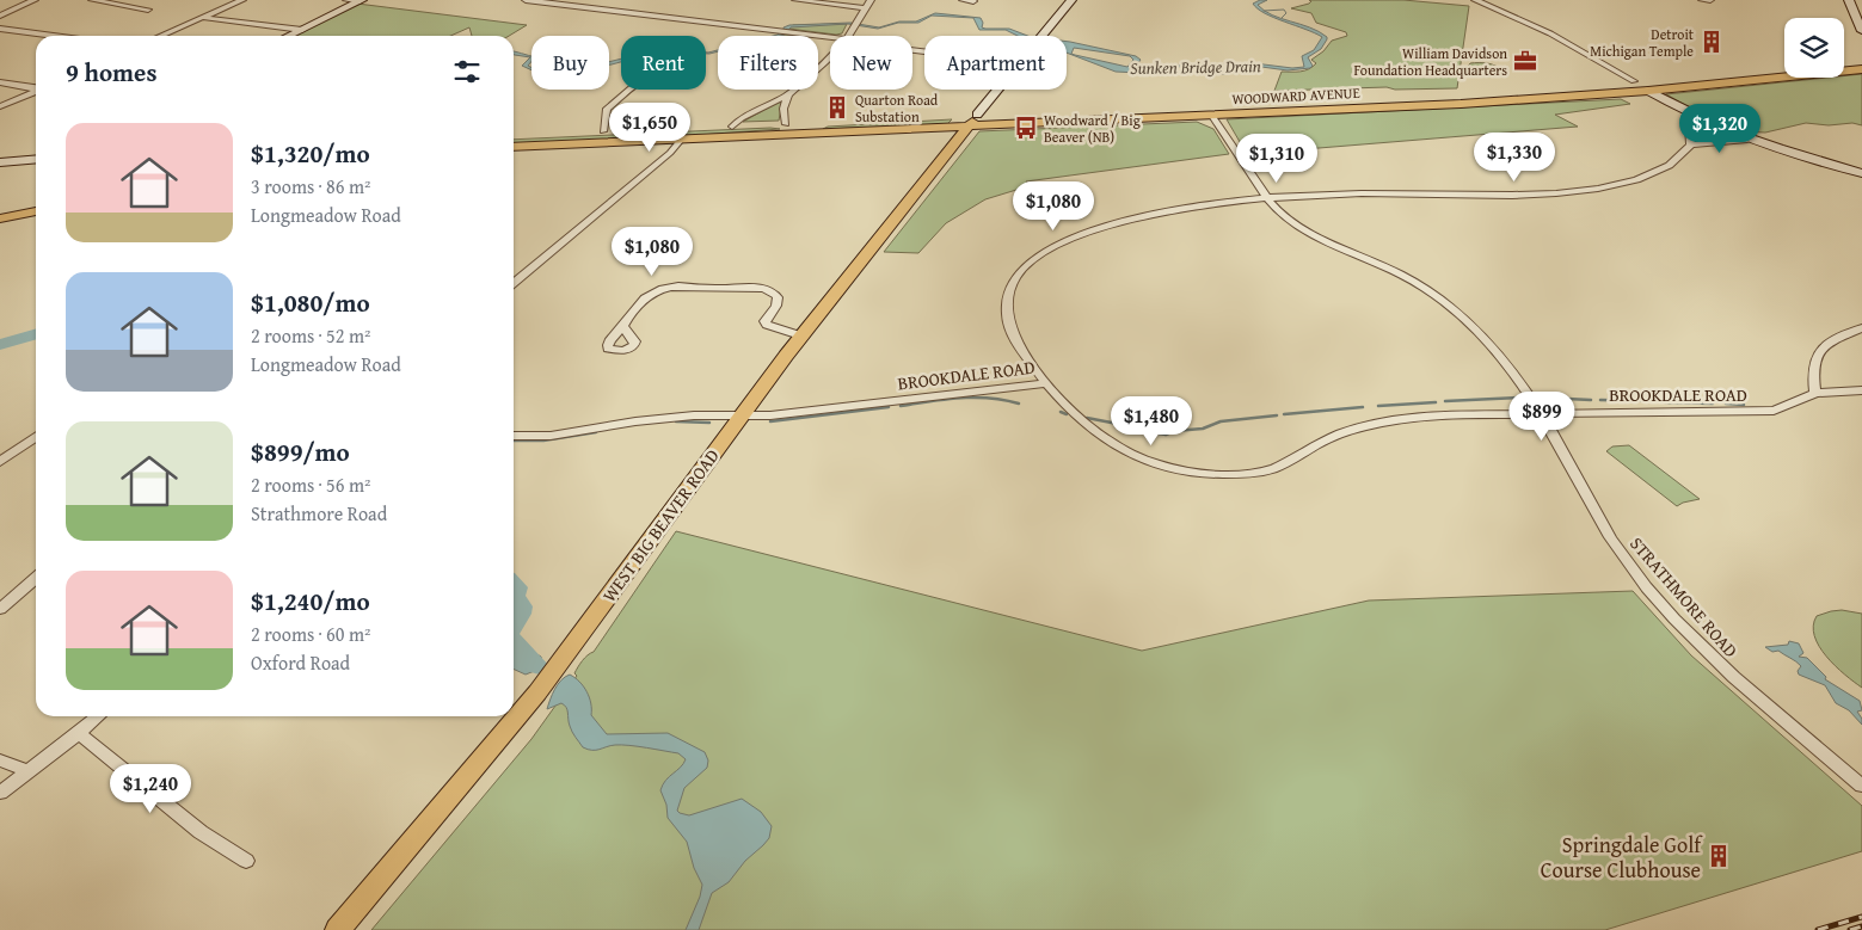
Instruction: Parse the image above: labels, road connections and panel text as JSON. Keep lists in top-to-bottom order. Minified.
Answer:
{"streets":{"main road":["WOODWARD AVENUE","WEST BIG BEAVER ROAD"],"street":["BROOKDALE ROAD","STRATHMORE ROAD"]},"crossings":[["WOODWARD AVENUE","WEST BIG BEAVER ROAD"],["WOODWARD AVENUE","STRATHMORE ROAD"],["BROOKDALE ROAD","WEST BIG BEAVER ROAD"],["BROOKDALE ROAD","STRATHMORE ROAD"]],"water":["Sunken Bridge Drain"],"places":{"building":["Detroit Michigan Temple","Quarton Road Substation","Springdale Golf Course Clubhouse"],"office":["William Davidson Foundation Headquarters"],"bus stop":["Woodward / Big Beaver (NB)"]},"page":{"chip":["Buy","Rent","Filters","New","Apartment"],"heading":"9 homes","price":["$1,650","$1,320","$1,330","$1,310","$1,080","$1,080","$899","$1,480","$1,240"],"list":[{"name":"$1,320/mo","note":"3 rooms · 86 m² · Longmeadow Road"},{"name":"$1,080/mo","note":"2 rooms · 52 m² · Longmeadow Road"},{"name":"$899/mo","note":"2 rooms · 56 m² · Strathmore Road"},{"name":"$1,240/mo","note":"2 rooms · 60 m² · Oxford Road"}]}}
